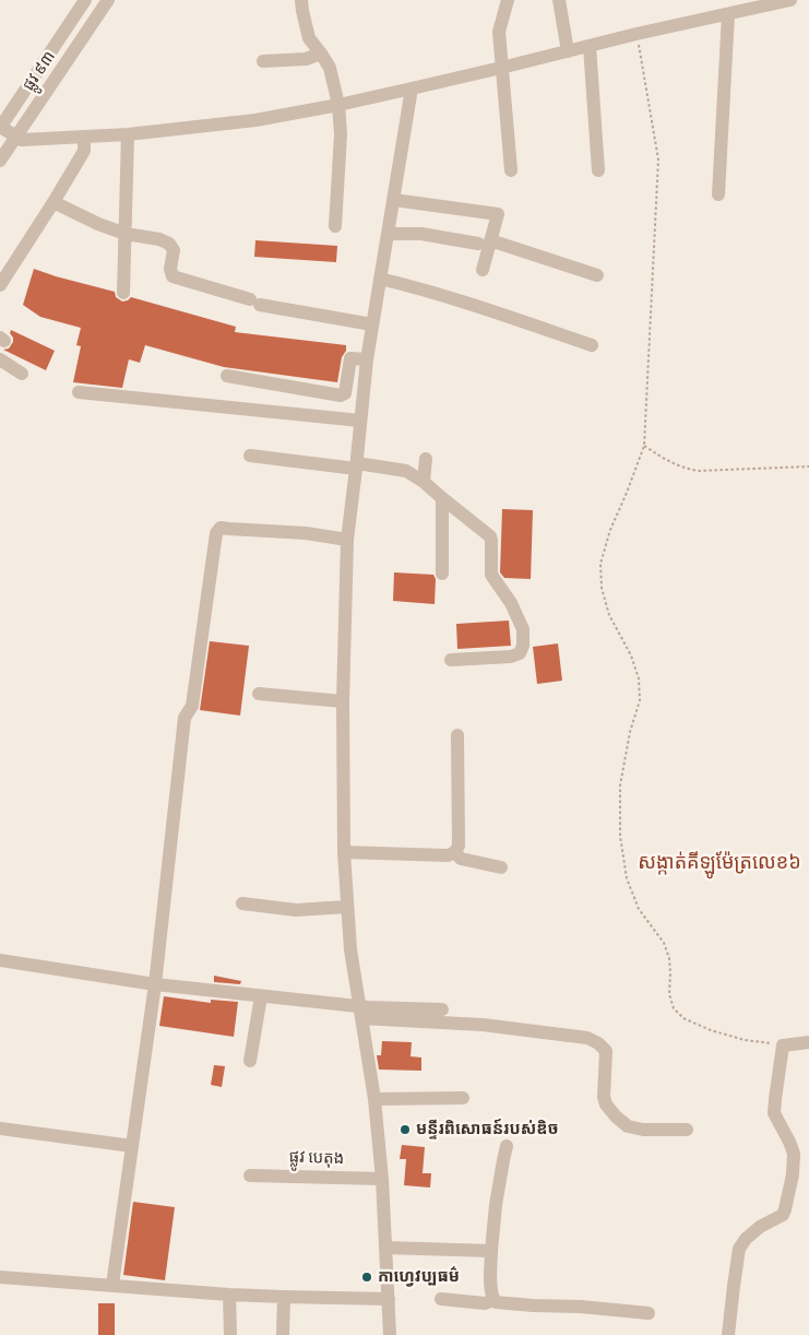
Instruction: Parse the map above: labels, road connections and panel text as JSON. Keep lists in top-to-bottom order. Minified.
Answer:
{"streets":{"street":["ផ្លូវ ៩៣","ផ្លូវ បេតុង"]},"districts":["សង្កាត់គីឡូម៉ែត្រលេខ៦"],"places":["មន្ទីរពិសោធន៍របស់ឌិច","កាហ្វេវប្បធម៌"]}
